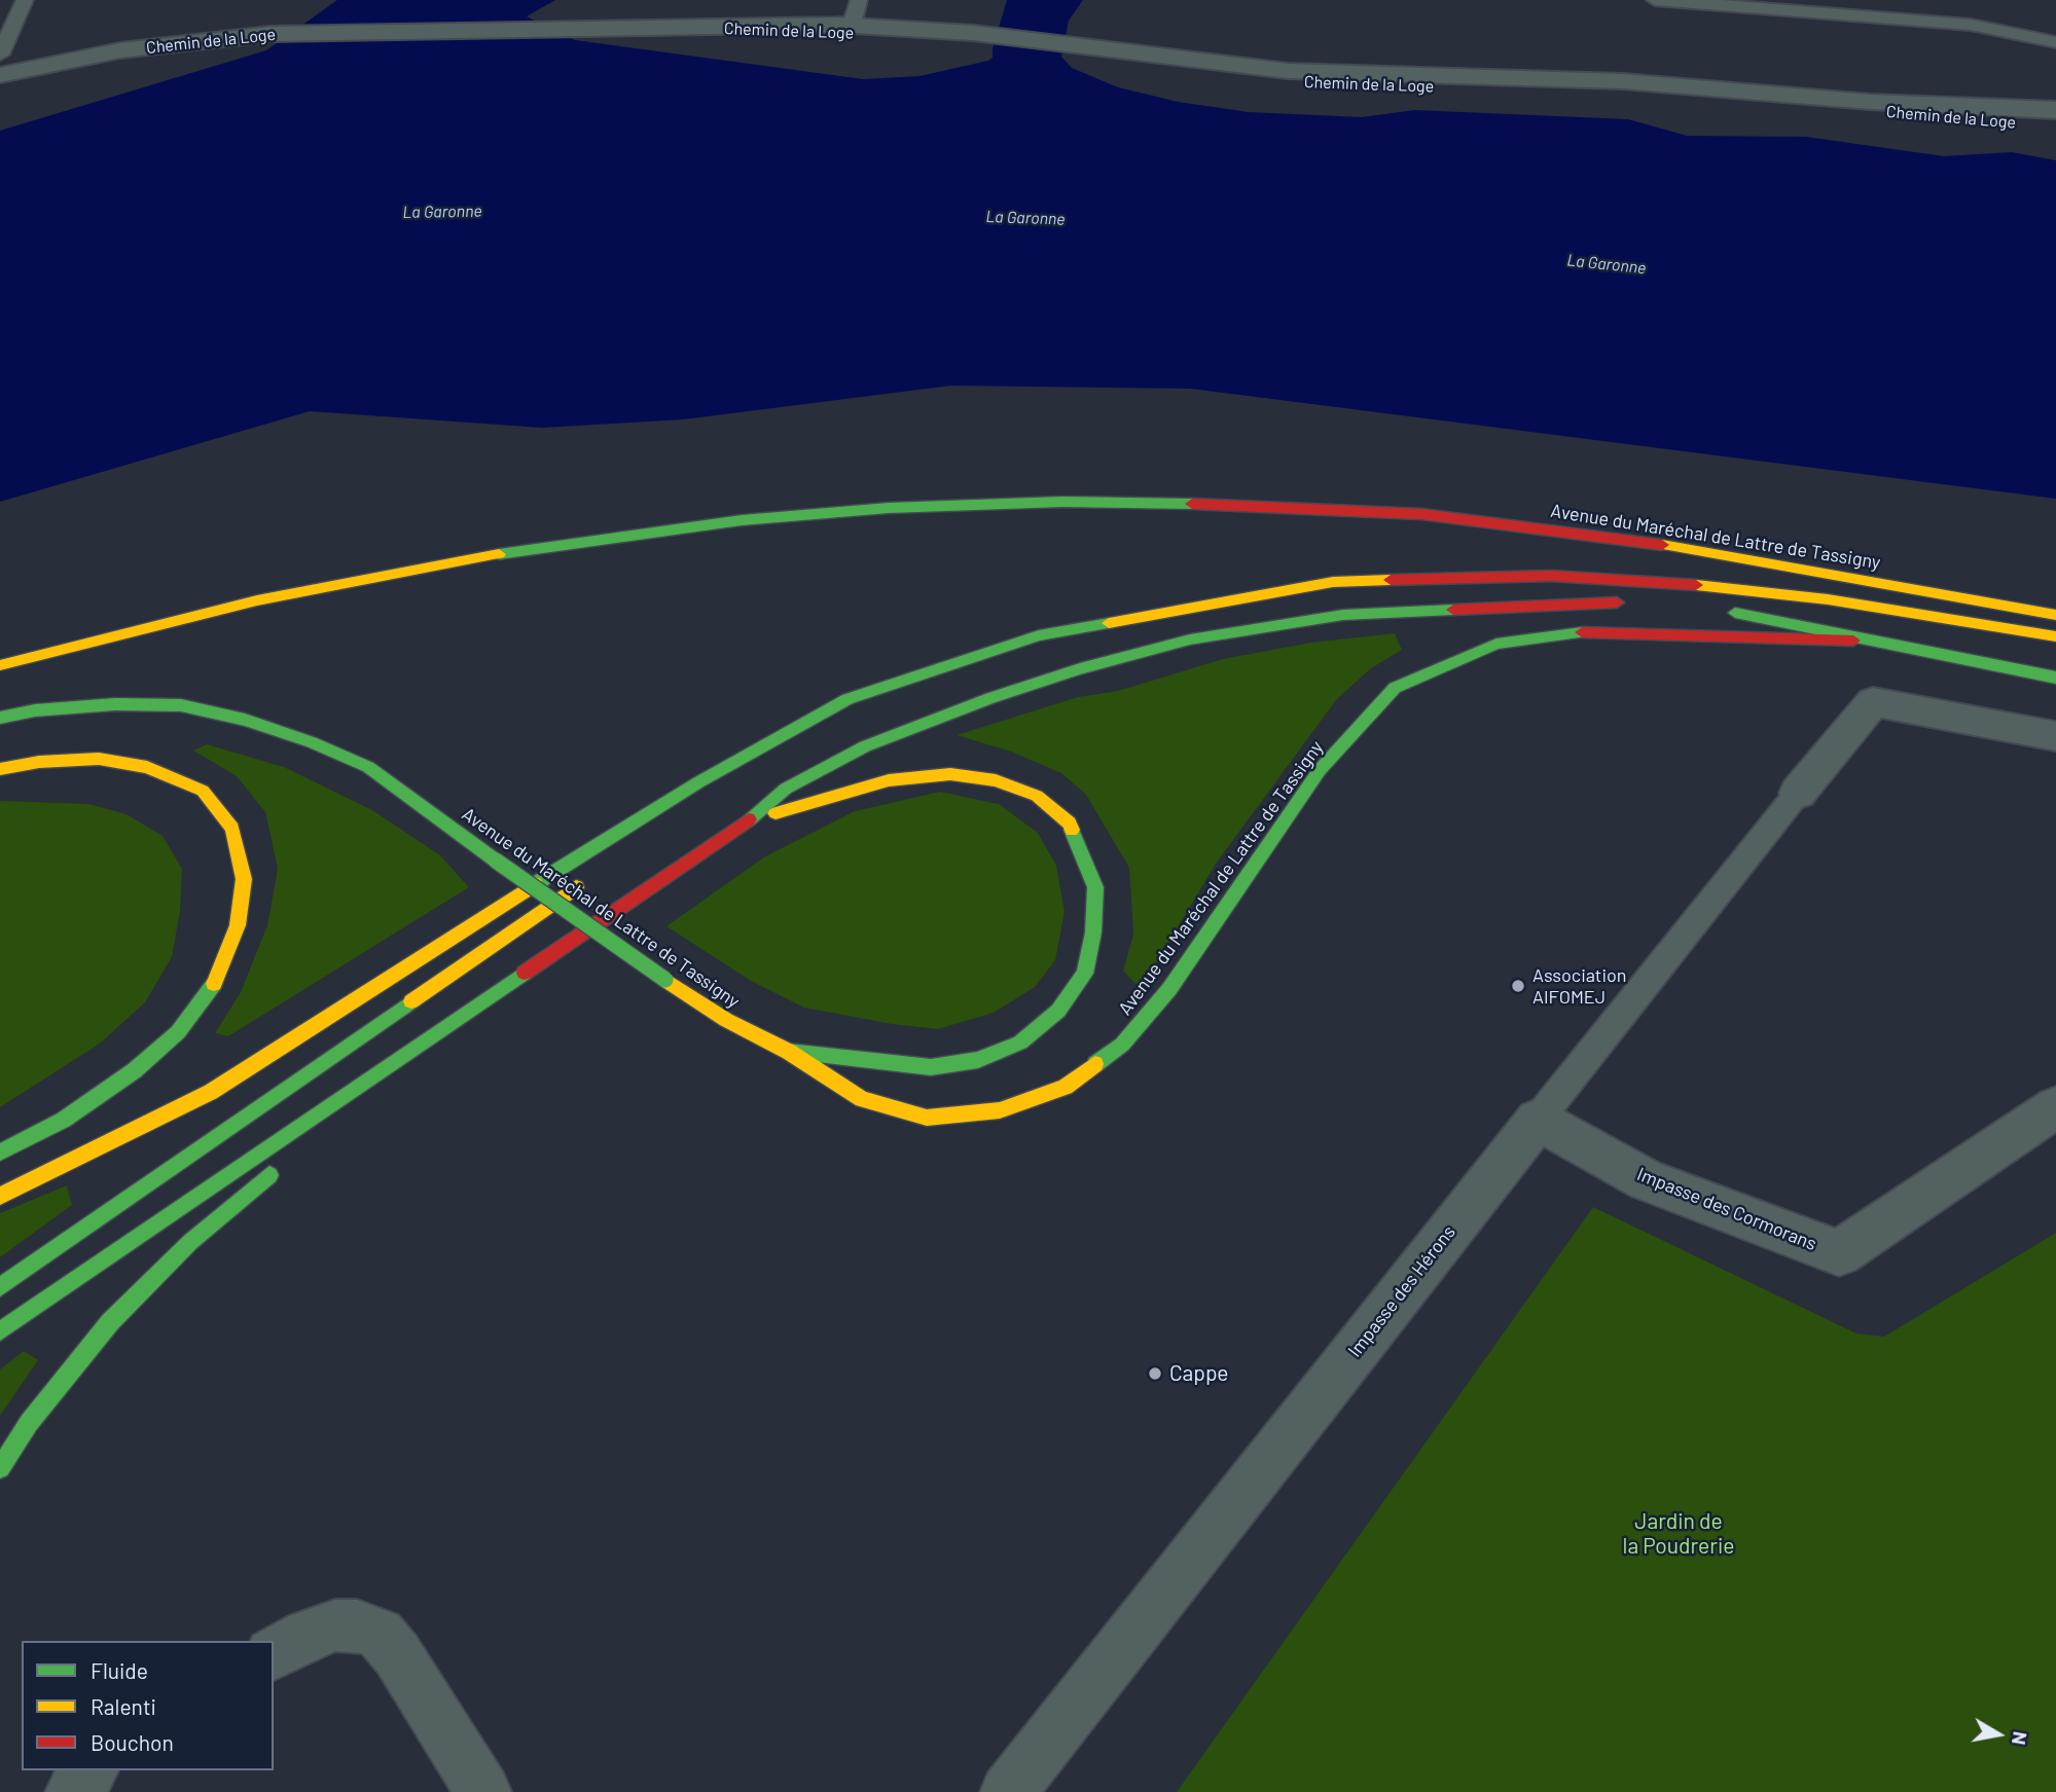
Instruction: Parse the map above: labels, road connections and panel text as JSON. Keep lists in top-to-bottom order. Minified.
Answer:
{"streets":{"main road":["Avenue du Maréchal de Lattre de Tassigny"],"street":["Chemin de la Loge","Impasse des Cormorans","Impasse des Hérons"]},"crossings":[["Impasse des Cormorans","Impasse des Hérons"]],"water":["La Garonne"],"parks":["Jardin de la Poudrerie"],"places":["Association AIFOMEJ","Cappe"],"legend":["Fluide","Ralenti","Bouchon"],"north":"right"}
